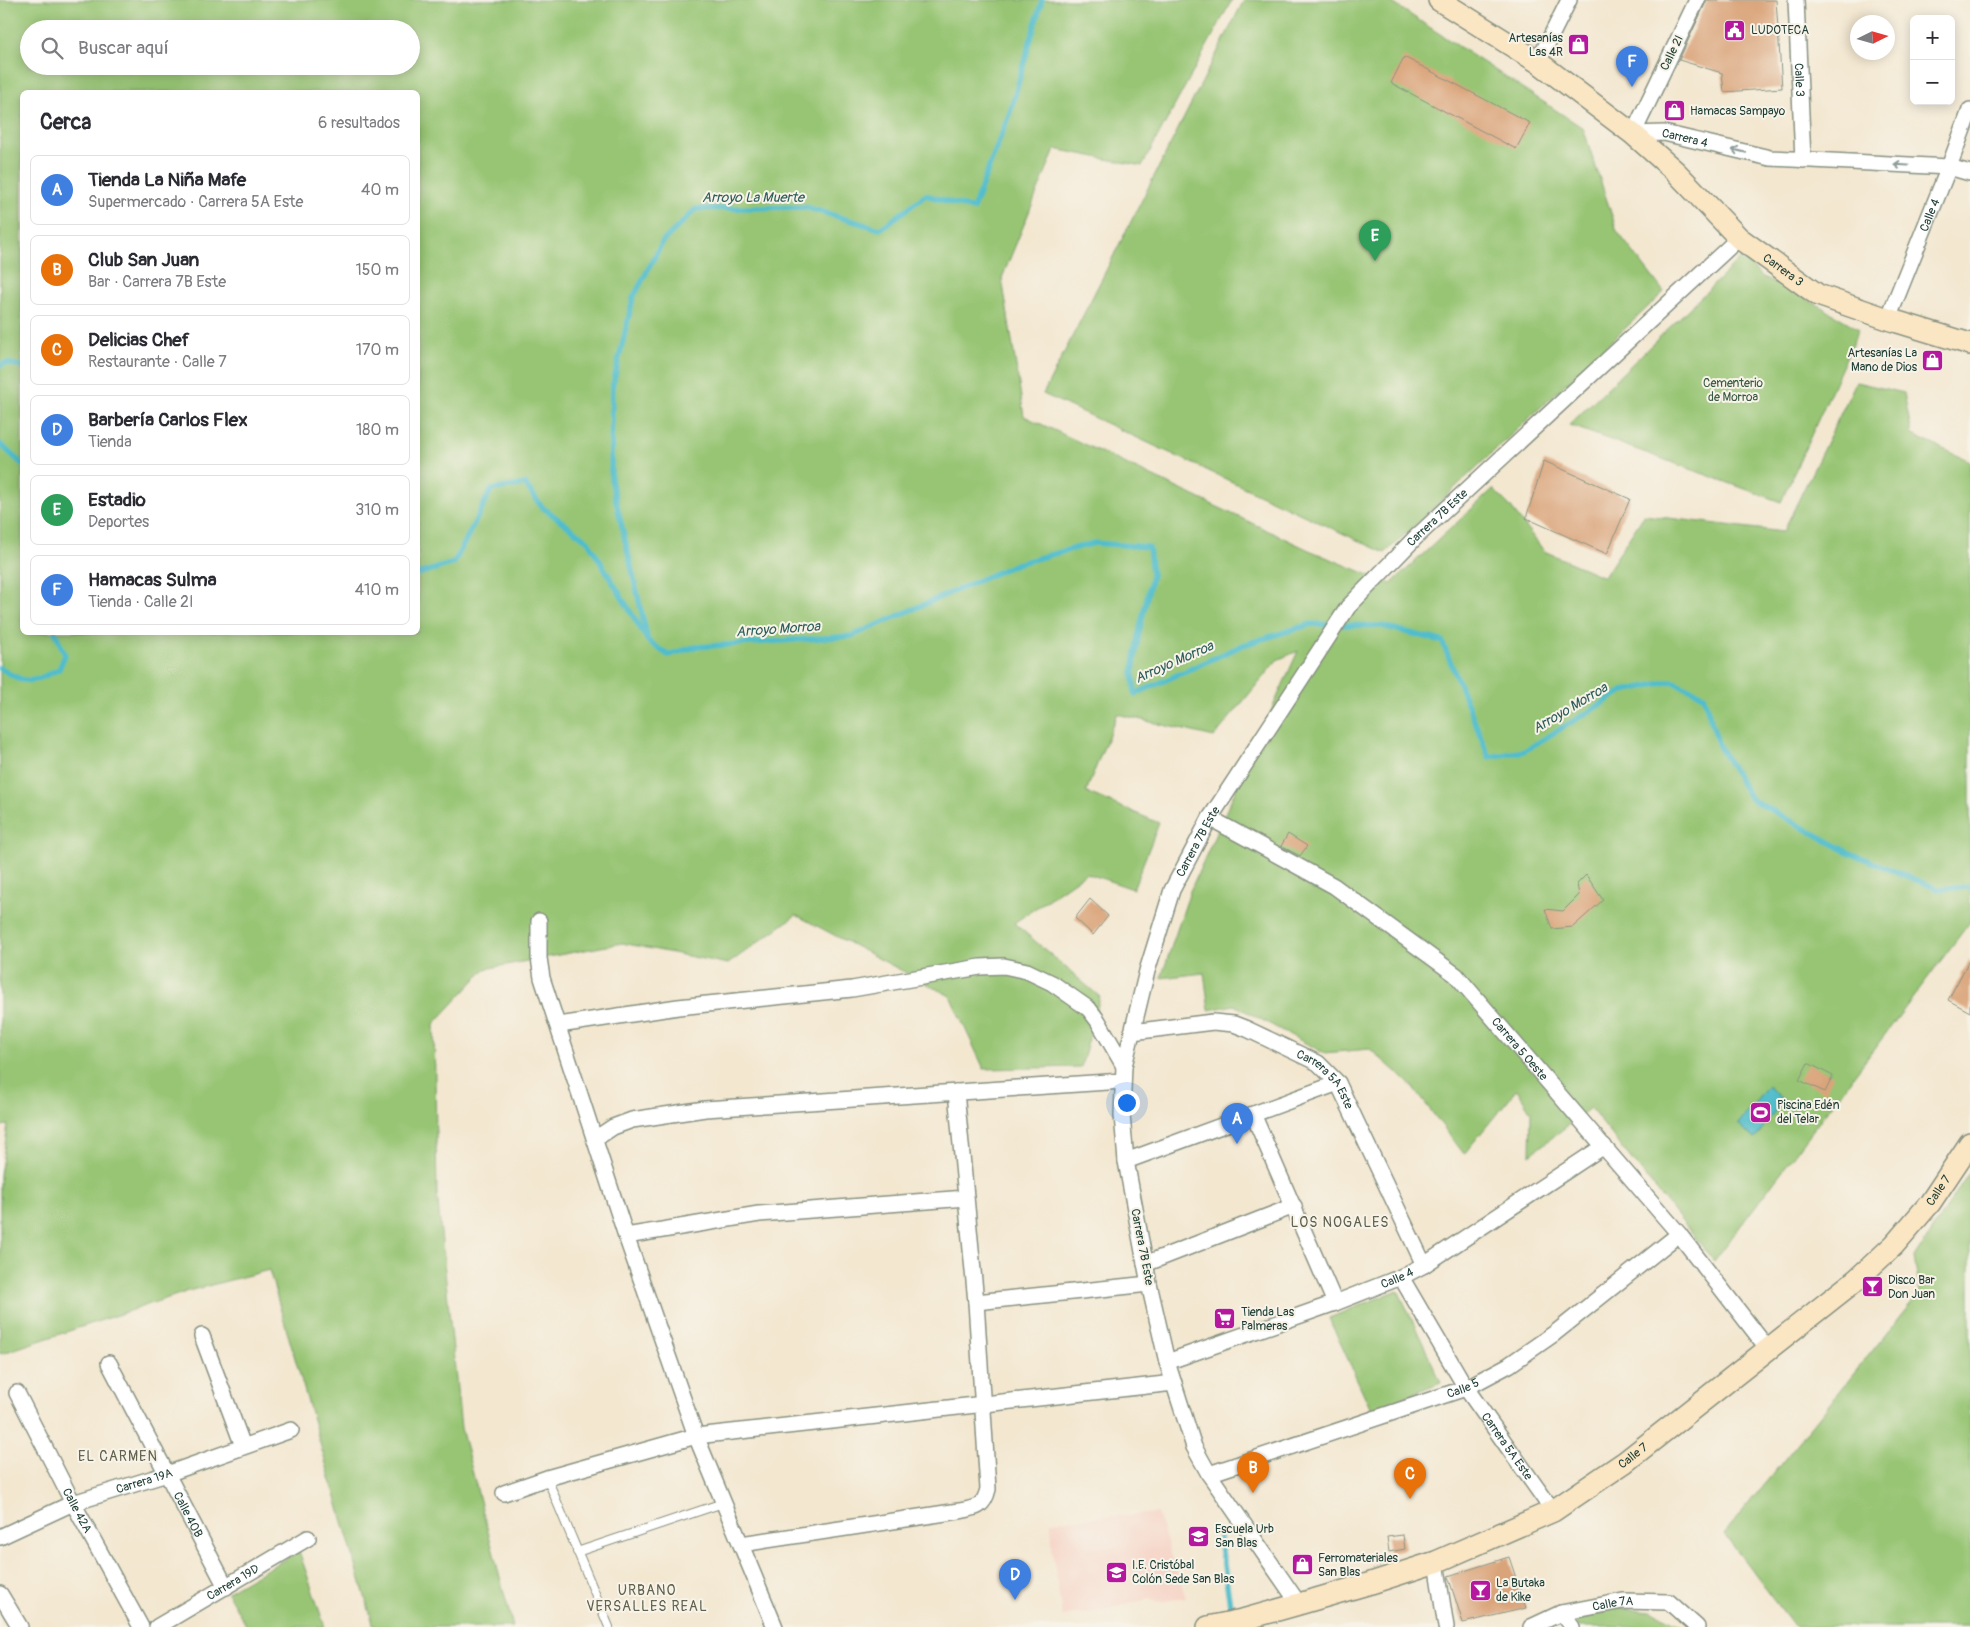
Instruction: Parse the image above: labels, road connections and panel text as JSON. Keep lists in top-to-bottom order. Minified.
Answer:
{"streets":{"street":["Calle 2I","Calle 3","Carrera 4","Calle 4","Carrera 3","Carrera 7B Este","Carrera 5 Oeste","Carrera 5A Este","Calle 7","Calle 5","Carrera 19A","Calle 42A","Calle 40B","Carrera 19D","Calle 7A"]},"crossings":[["Calle 2I","Carrera 4"],["Calle 2I","Carrera 3"],["Calle 3","Carrera 4"],["Carrera 4","Calle 4"],["Carrera 4","Carrera 3"],["Calle 4","Carrera 3"],["Calle 4","Carrera 7B Este"],["Calle 4","Carrera 5 Oeste"],["Calle 4","Carrera 5A Este"],["Carrera 3","Carrera 7B Este"],["Carrera 7B Este","Carrera 5 Oeste"],["Carrera 7B Este","Carrera 5A Este"],["Carrera 7B Este","Calle 7"],["Carrera 7B Este","Calle 5"],["Carrera 5 Oeste","Calle 7"],["Carrera 5 Oeste","Calle 5"],["Carrera 5A Este","Calle 7"],["Carrera 5A Este","Calle 5"],["Carrera 19A","Calle 42A"],["Carrera 19A","Calle 40B"],["Calle 40B","Carrera 19D"]],"one_way":["Carrera 4"],"districts":["LOS NOGALES","EL CARMEN","URBANO VERSALLES REAL"],"water":["Arroyo La Muerte","Arroyo Morroa"],"parks":["Cementerio de Morroa"],"places":{"public building":["LUDOTECA"],"shop":["Artesanías Las 4R","Hamacas Sampayo","Artesanías La Mano de Dios","Ferromateriales San Blas"],"sports":["Piscina Edén del Telar"],"bar":["Disco Bar Don Juan","La Butaka de Kike"],"supermarket":["Tienda Las Palmeras"],"school or university":["Escuela Urb San Blas","I.E. Cristóbal Colón Sede San Blas"]},"north":"right","page":{"map_buttons":["+","−"],"search":"Buscar aquí","pins":["F","E","A","B","C","D"],"heading":["Cerca","6 resultados"],"list":[{"mark":"A","name":"Tienda La Niña Mafe","note":"Supermercado · Carrera 5A Este","value":"40 m"},{"mark":"B","name":"Club San Juan","note":"Bar · Carrera 7B Este","value":"150 m"},{"mark":"C","name":"Delicias Chef","note":"Restaurante · Calle 7","value":"170 m"},{"mark":"D","name":"Barbería Carlos Flex","note":"Tienda","value":"180 m"},{"mark":"E","name":"Estadio","note":"Deportes","value":"310 m"},{"mark":"F","name":"Hamacas Sulma","note":"Tienda · Calle 2I","value":"410 m"}]}}
